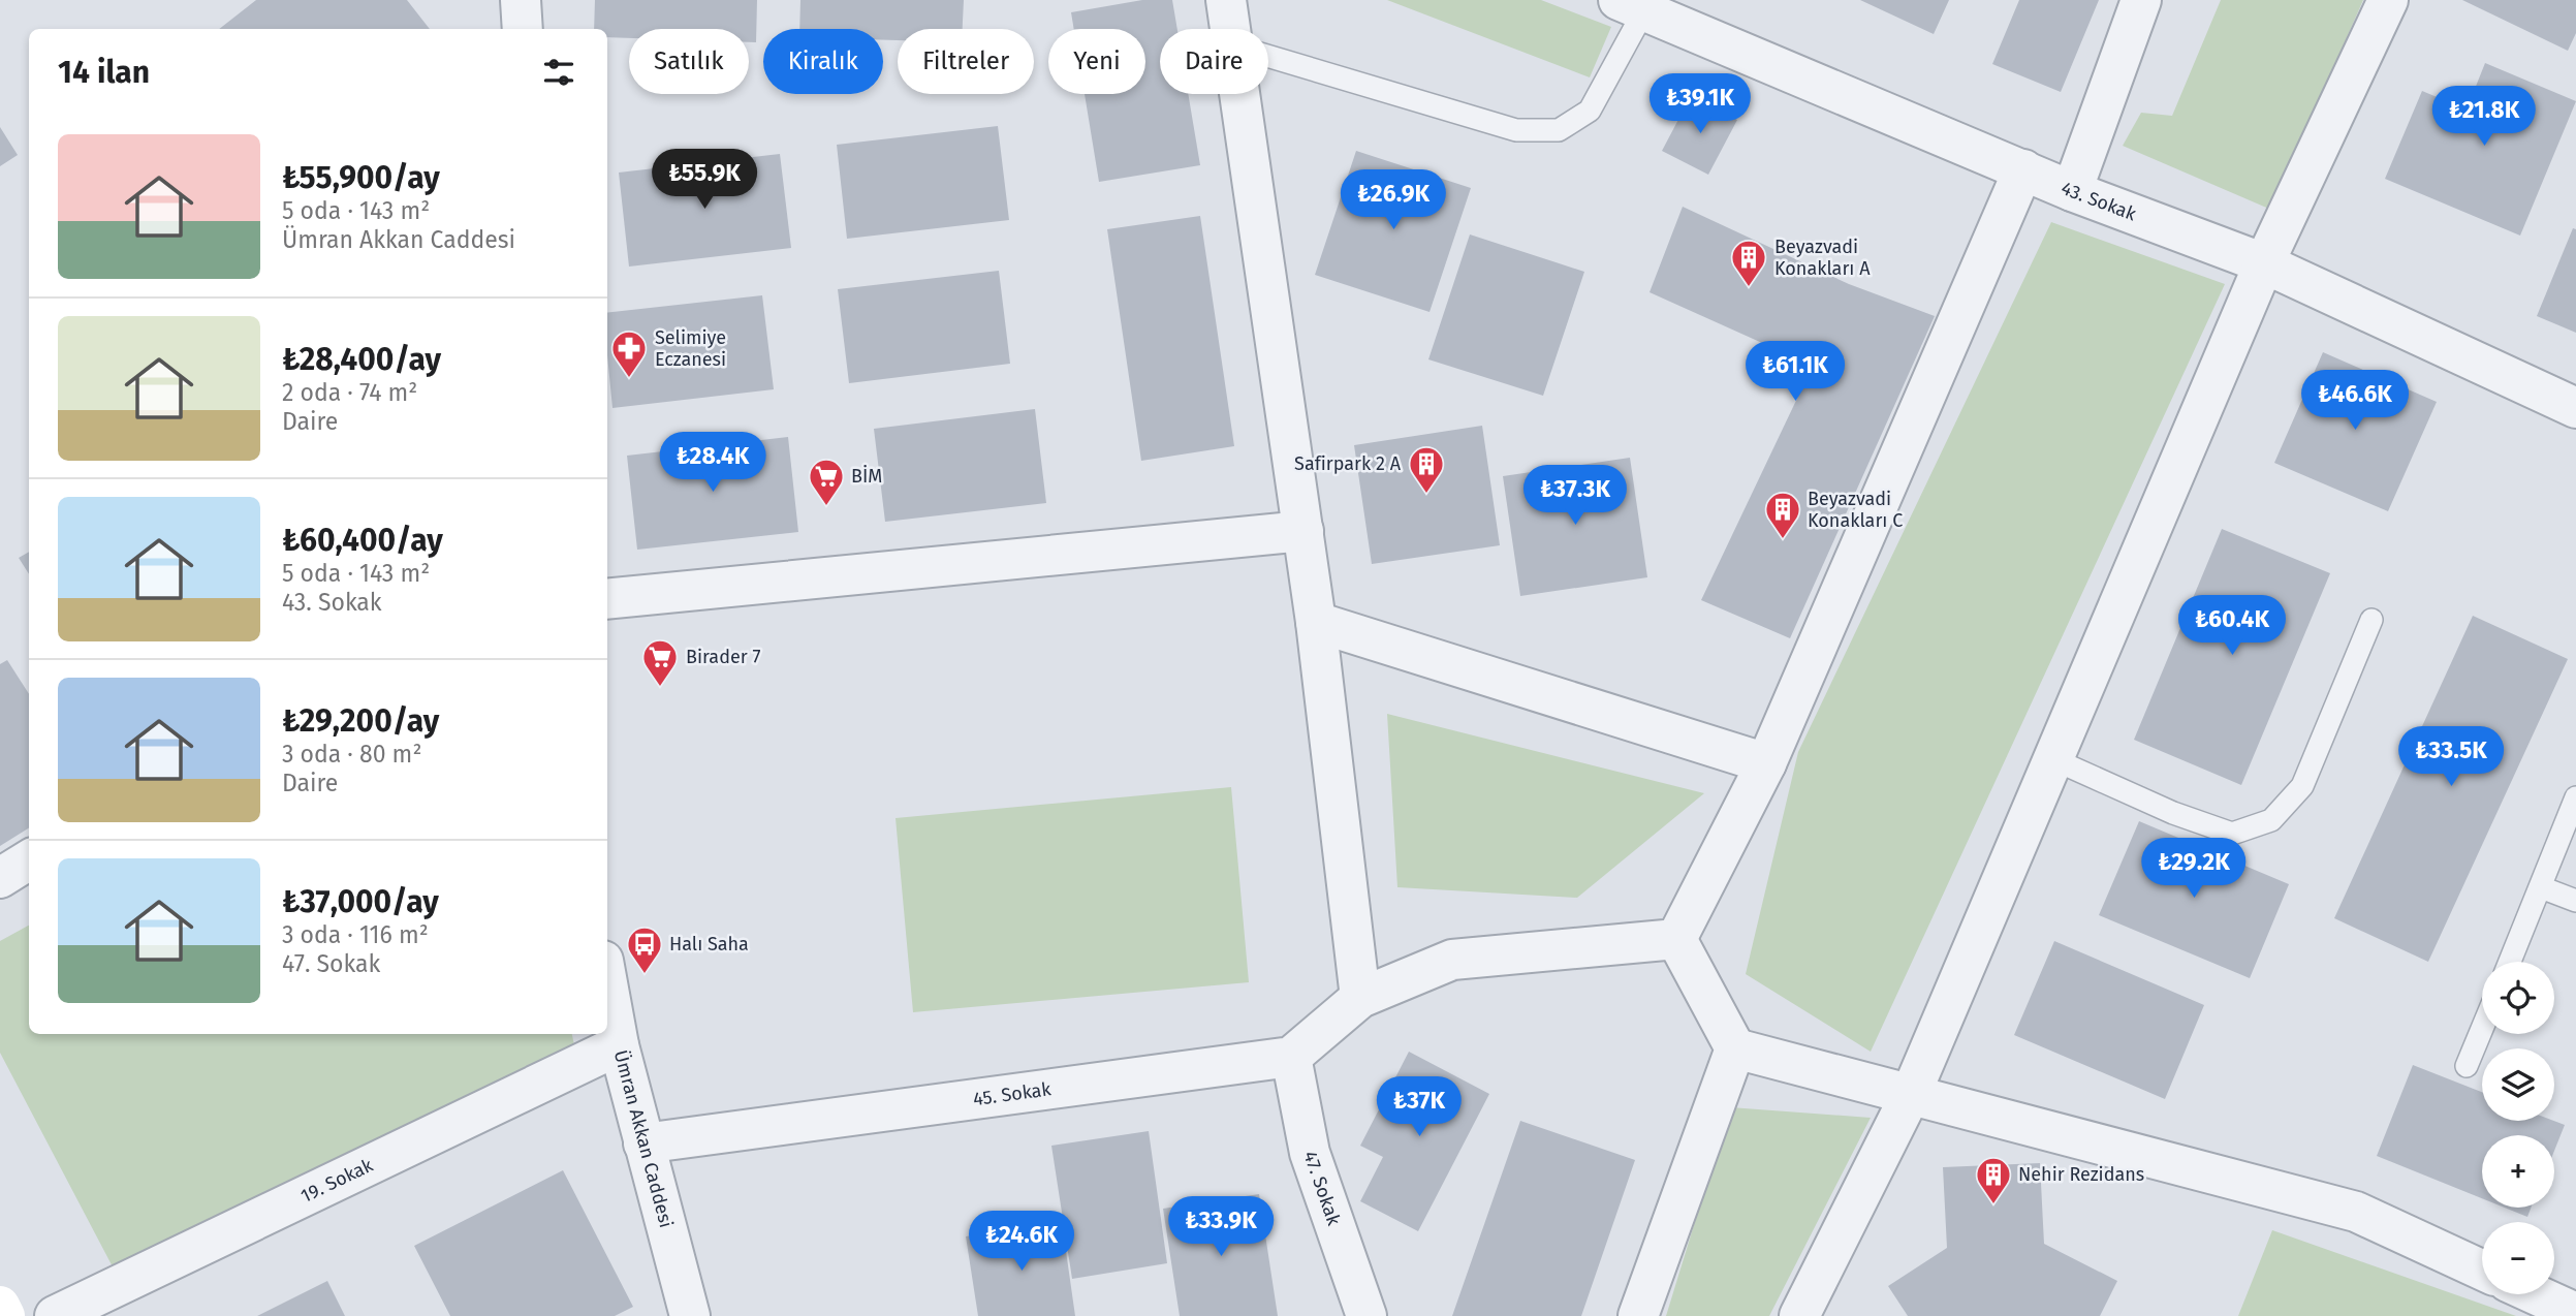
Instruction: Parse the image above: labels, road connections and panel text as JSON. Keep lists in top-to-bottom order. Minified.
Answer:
{"streets":{"street":["43. Sokak","45. Sokak","Ümran Akkan Caddesi","19. Sokak","47. Sokak"]},"crossings":[["45. Sokak","Ümran Akkan Caddesi"],["45. Sokak","47. Sokak"],["Ümran Akkan Caddesi","19. Sokak"]],"places":{"building":["Beyazvadi Konakları A","Safirpark 2 A","Beyazvadi Konakları C","Nehir Rezidans"],"pharmacy":["Selimiye Eczanesi"],"supermarket":["BİM","Birader 7"],"bus stop":["Halı Saha"]},"page":{"chip":["Satılık","Kiralık","Filtreler","Yeni","Daire"],"heading":"14 ilan","price":["₺39.1K","₺21.8K","₺55.9K","₺26.9K","₺61.1K","₺46.6K","₺28.4K","₺37.3K","₺60.4K","₺33.5K","₺29.2K","₺37K","₺33.9K","₺24.6K"],"list":[{"name":"₺55,900/ay","note":"5 oda · 143 m² · Ümran Akkan Caddesi"},{"name":"₺28,400/ay","note":"2 oda · 74 m² · Daire"},{"name":"₺60,400/ay","note":"5 oda · 143 m² · 43. Sokak"},{"name":"₺29,200/ay","note":"3 oda · 80 m² · Daire"},{"name":"₺37,000/ay","note":"3 oda · 116 m² · 47. Sokak"}],"map_buttons":["+","−"]}}
